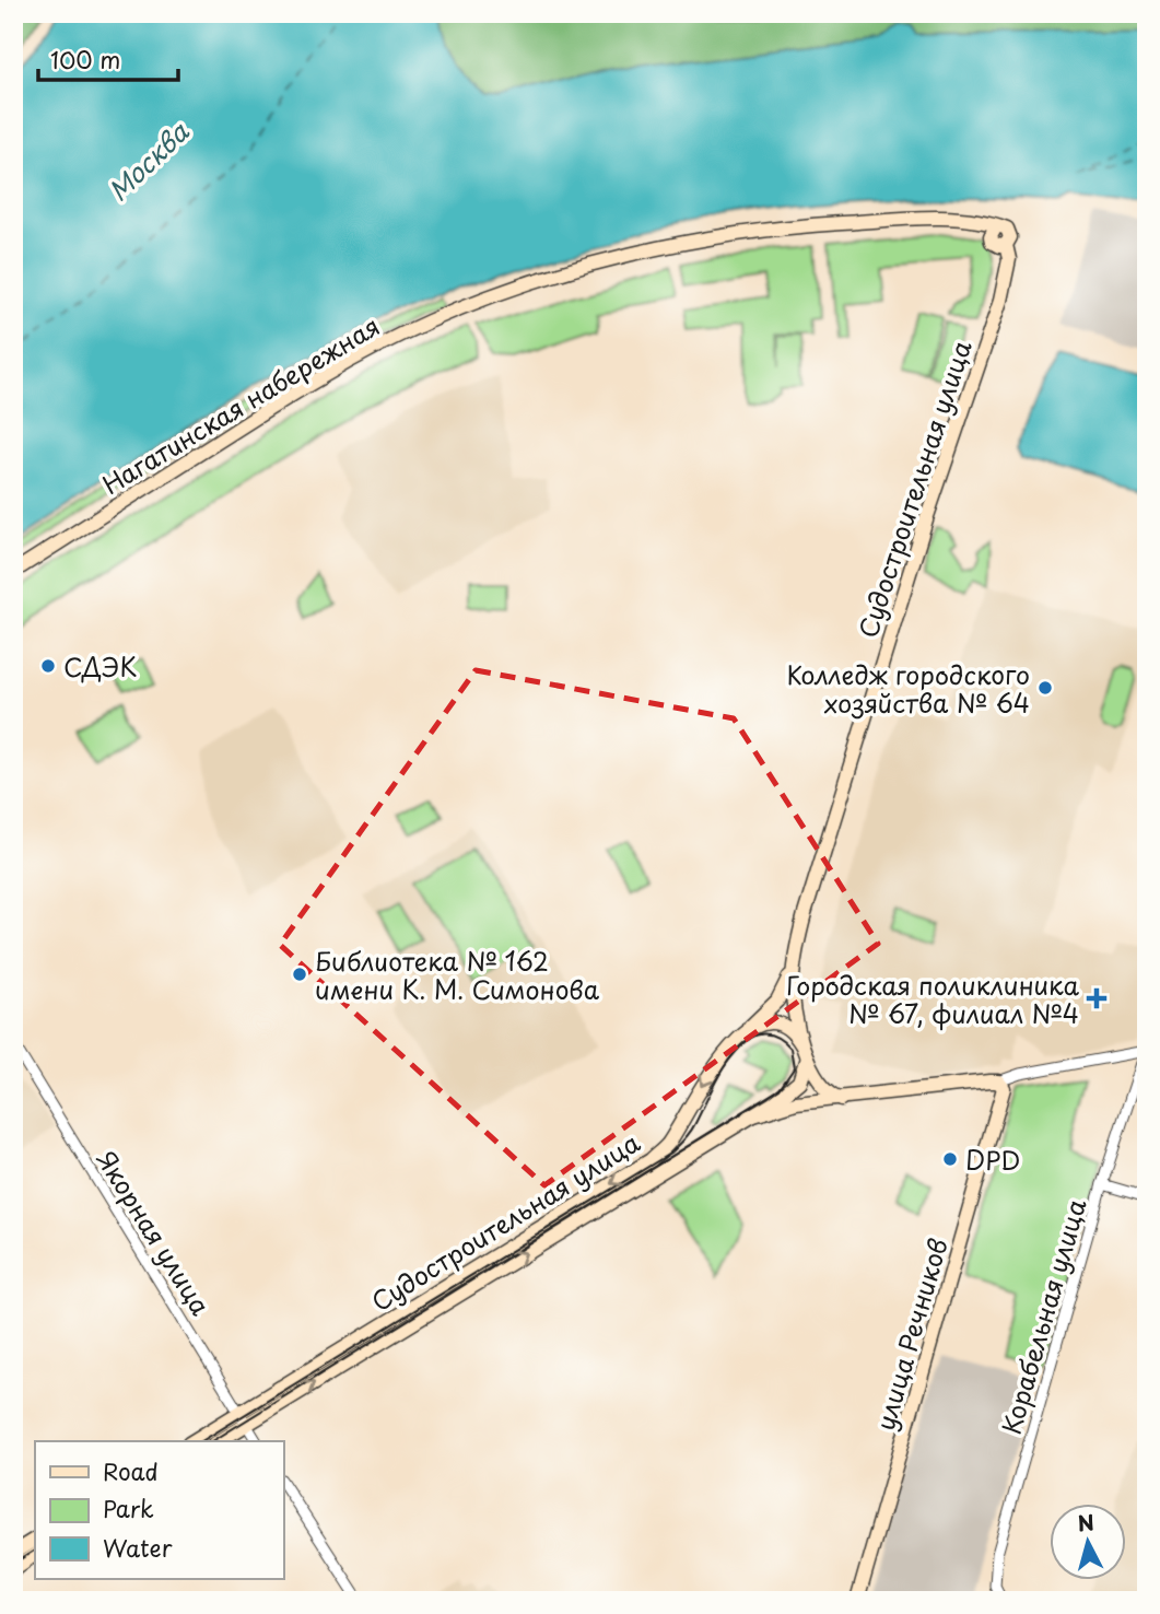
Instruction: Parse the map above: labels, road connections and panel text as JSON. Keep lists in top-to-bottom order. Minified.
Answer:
{"streets":{"street":["Нагатинская набережная","Судостроительная улица","Якорная улица","Корабельная улица","улица Речников"]},"crossings":[["Нагатинская набережная","Судостроительная улица"],["Судостроительная улица","Якорная улица"]],"water":["Москва"],"places":{"other":["СДЭК","Колледж городского хозяйства № 64","Библиотека № 162 имени К. М. Симонова","DPD"],"health":["Городская поликлиника № 67, филиал №4"]},"legend":["Road","Park","Water"],"scale_bar":"100 m","north":"top"}
